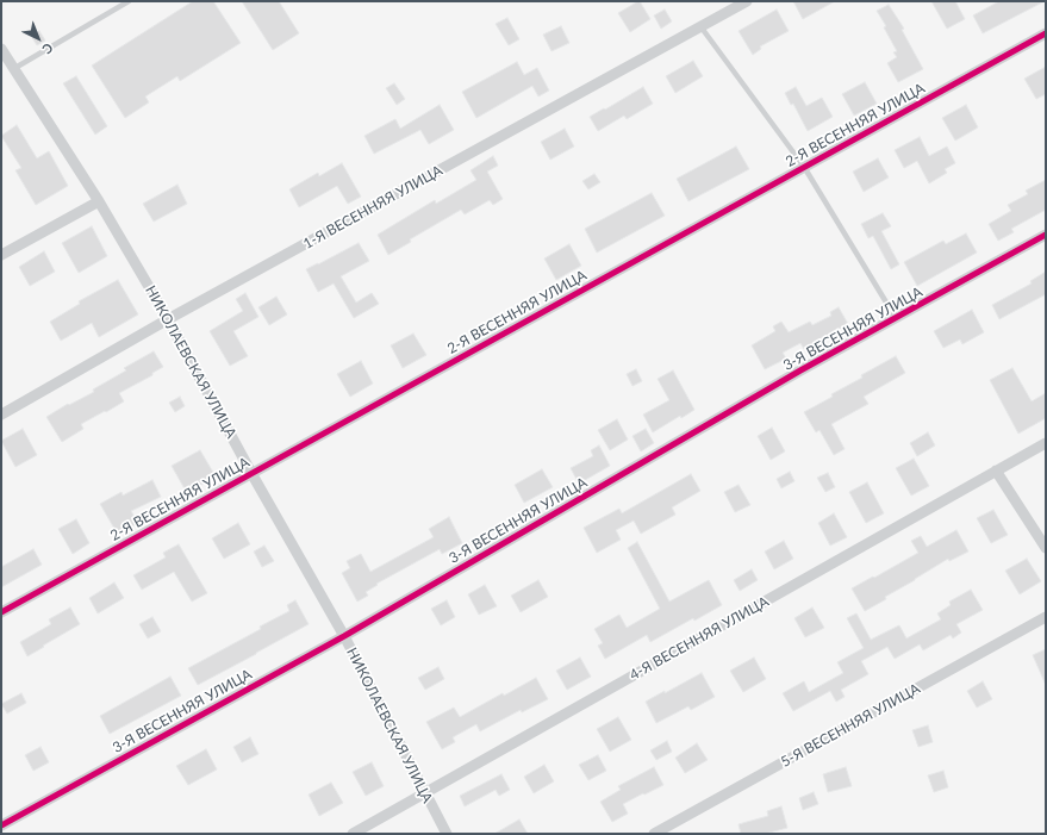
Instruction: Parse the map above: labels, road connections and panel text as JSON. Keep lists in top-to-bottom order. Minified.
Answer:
{"streets":{"street":["2-Я ВЕСЕННЯЯ УЛИЦА","1-Я ВЕСЕННЯЯ УЛИЦА","3-Я ВЕСЕННЯЯ УЛИЦА","НИКОЛАЕВСКАЯ УЛИЦА","4-Я ВЕСЕННЯЯ УЛИЦА","5-Я ВЕСЕННЯЯ УЛИЦА"]},"crossings":[["2-Я ВЕСЕННЯЯ УЛИЦА","НИКОЛАЕВСКАЯ УЛИЦА"],["1-Я ВЕСЕННЯЯ УЛИЦА","НИКОЛАЕВСКАЯ УЛИЦА"],["3-Я ВЕСЕННЯЯ УЛИЦА","НИКОЛАЕВСКАЯ УЛИЦА"],["НИКОЛАЕВСКАЯ УЛИЦА","4-Я ВЕСЕННЯЯ УЛИЦА"]],"north":"bottom right"}
